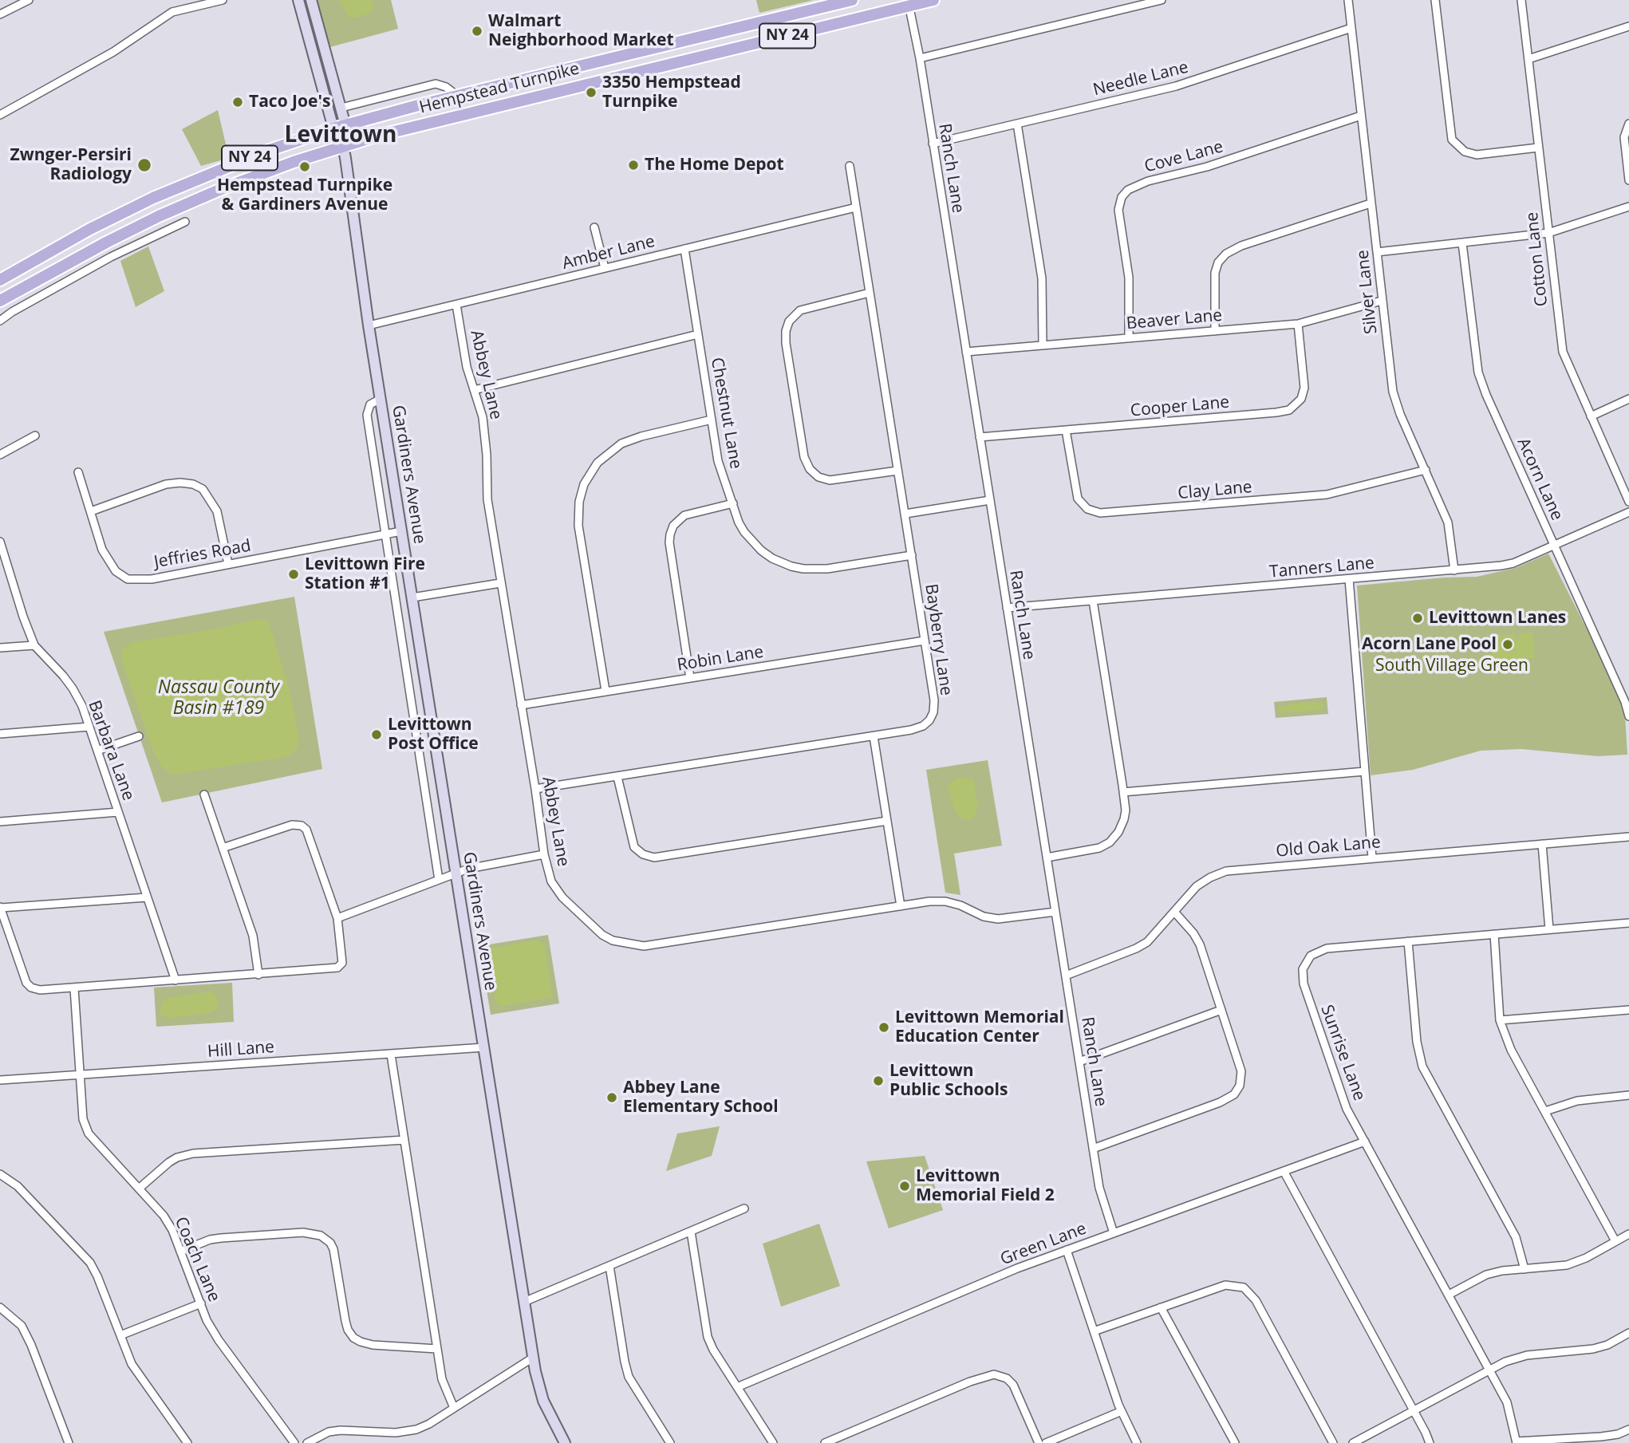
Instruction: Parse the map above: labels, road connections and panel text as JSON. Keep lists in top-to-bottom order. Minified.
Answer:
{"streets":{"main road":["NY 24","Hempstead Turnpike","Gardiners Avenue"],"street":["Needle Lane","Cove Lane","Ranch Lane","Amber Lane","Cotton Lane","Silver Lane","Beaver Lane","Abbey Lane","Cooper Lane","Chestnut Lane","Acorn Lane","Clay Lane","Jeffries Road","Tanners Lane","Bayberry Lane","Robin Lane","Barbara Lane","Old Oak Lane","Hill Lane","Sunrise Lane","Green Lane","Coach Lane"]},"crossings":[["Needle Lane","Ranch Lane"],["Needle Lane","Silver Lane"],["Hempstead Turnpike","Ranch Lane"],["Hempstead Turnpike","Gardiners Avenue"],["Cove Lane","Silver Lane"],["Cove Lane","Beaver Lane"],["Ranch Lane","Beaver Lane"],["Ranch Lane","Abbey Lane"],["Ranch Lane","Cooper Lane"],["Ranch Lane","Tanners Lane"],["Ranch Lane","Old Oak Lane"],["Ranch Lane","Green Lane"],["Amber Lane","Abbey Lane"],["Amber Lane","Chestnut Lane"],["Amber Lane","Gardiners Avenue"],["Amber Lane","Bayberry Lane"],["Silver Lane","Beaver Lane"],["Silver Lane","Clay Lane"],["Silver Lane","Tanners Lane"],["Beaver Lane","Cooper Lane"],["Abbey Lane","Bayberry Lane"],["Abbey Lane","Robin Lane"],["Cooper Lane","Clay Lane"],["Chestnut Lane","Bayberry Lane"],["Gardiners Avenue","Jeffries Road"],["Gardiners Avenue","Hill Lane"],["Acorn Lane","Tanners Lane"],["Bayberry Lane","Robin Lane"],["Hill Lane","Coach Lane"],["Sunrise Lane","Green Lane"]],"districts":["Levittown"],"water":["Nassau County Basin #189"],"parks":["South Village Green"],"places":["Walmart Neighborhood Market","3350 Hempstead Turnpike","Taco Joe's","Zwnger-Persiri Radiology","The Home Depot","Hempstead Turnpike & Gardiners Avenue","Levittown Fire Station #1","Levittown Lanes","Acorn Lane Pool","Levittown Post Office","Levittown Memorial Education Center","Levittown Public Schools","Abbey Lane Elementary School","Levittown Memorial Field 2"]}
